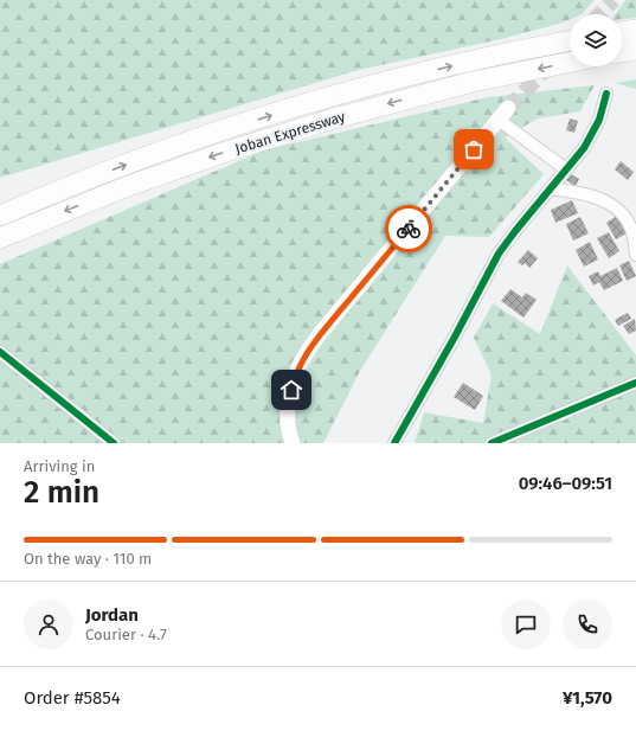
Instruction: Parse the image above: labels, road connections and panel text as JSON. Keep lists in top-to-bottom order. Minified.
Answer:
{"streets":{"highway":["Joban Expressway"]},"page":{"heading":["2 min","Arriving in","09:46–09:51"],"panel":["Jordan","Courier · 4.7","Order #5854","¥1,570"],"bar":"On the way · 110 m"}}
